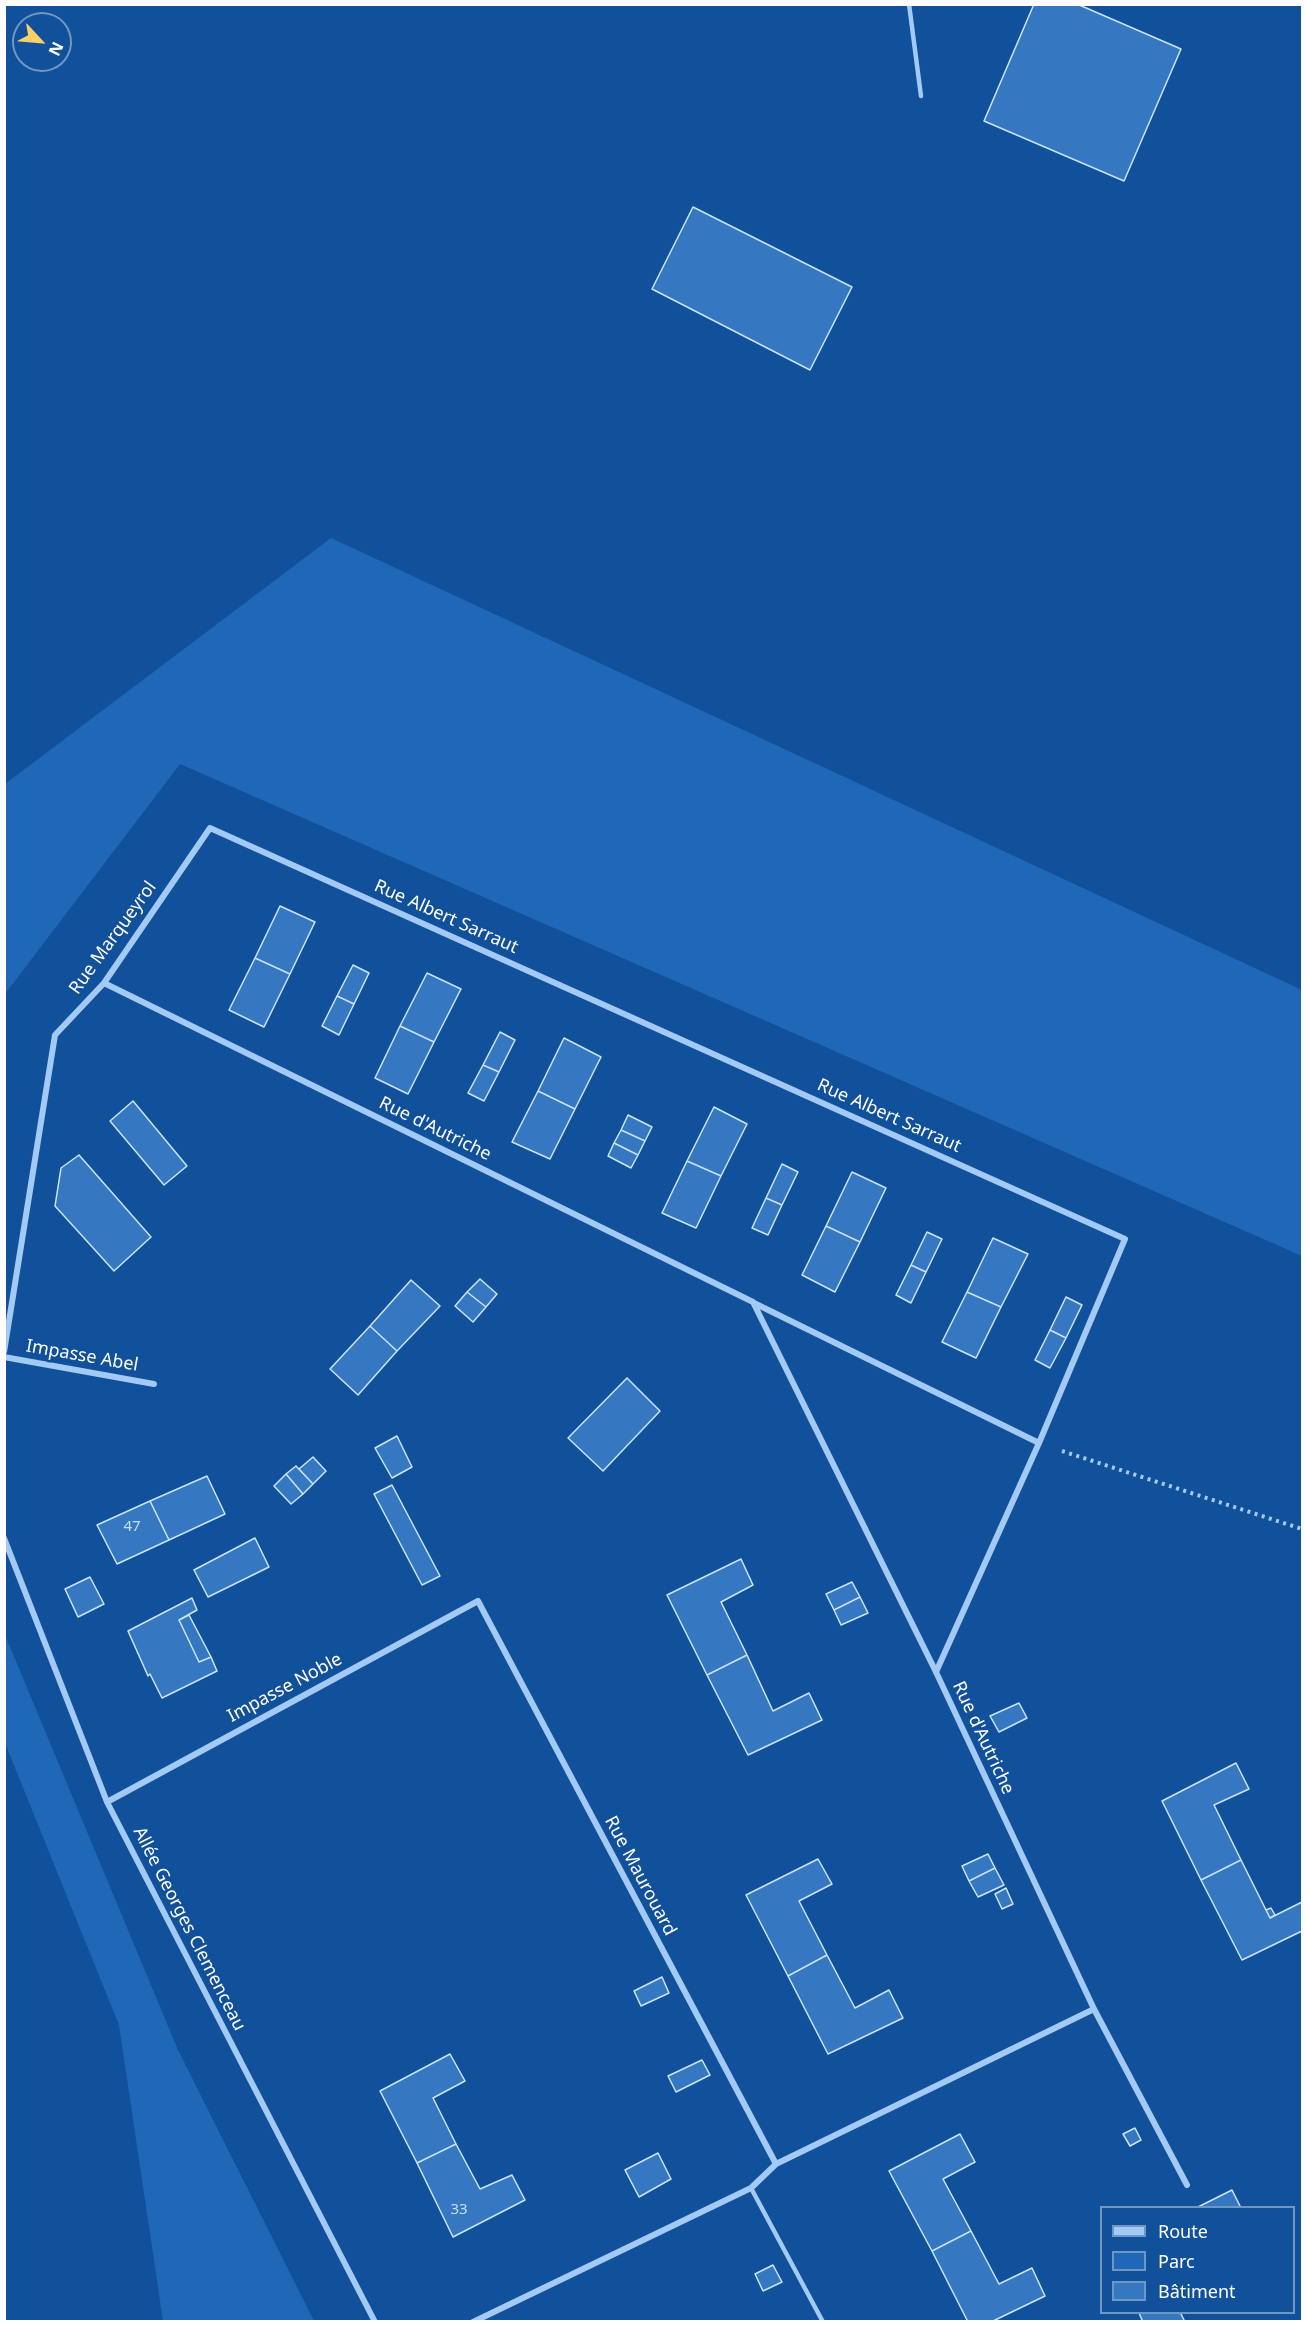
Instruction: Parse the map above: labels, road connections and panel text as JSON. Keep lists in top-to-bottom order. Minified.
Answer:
{"streets":{"street":["Rue Albert Sarraut","Rue Marqueyrol","Rue d'Autriche","Impasse Abel","Impasse Noble","Rue Maurouard","Allée Georges Clemenceau"]},"crossings":[["Rue Albert Sarraut","Rue Marqueyrol"],["Rue Albert Sarraut","Rue d'Autriche"],["Rue Marqueyrol","Rue d'Autriche"],["Impasse Noble","Rue Maurouard"],["Impasse Noble","Allée Georges Clemenceau"]],"house_numbers":["47","33"],"legend":["Route","Parc","Bâtiment"],"north":"bottom right"}
